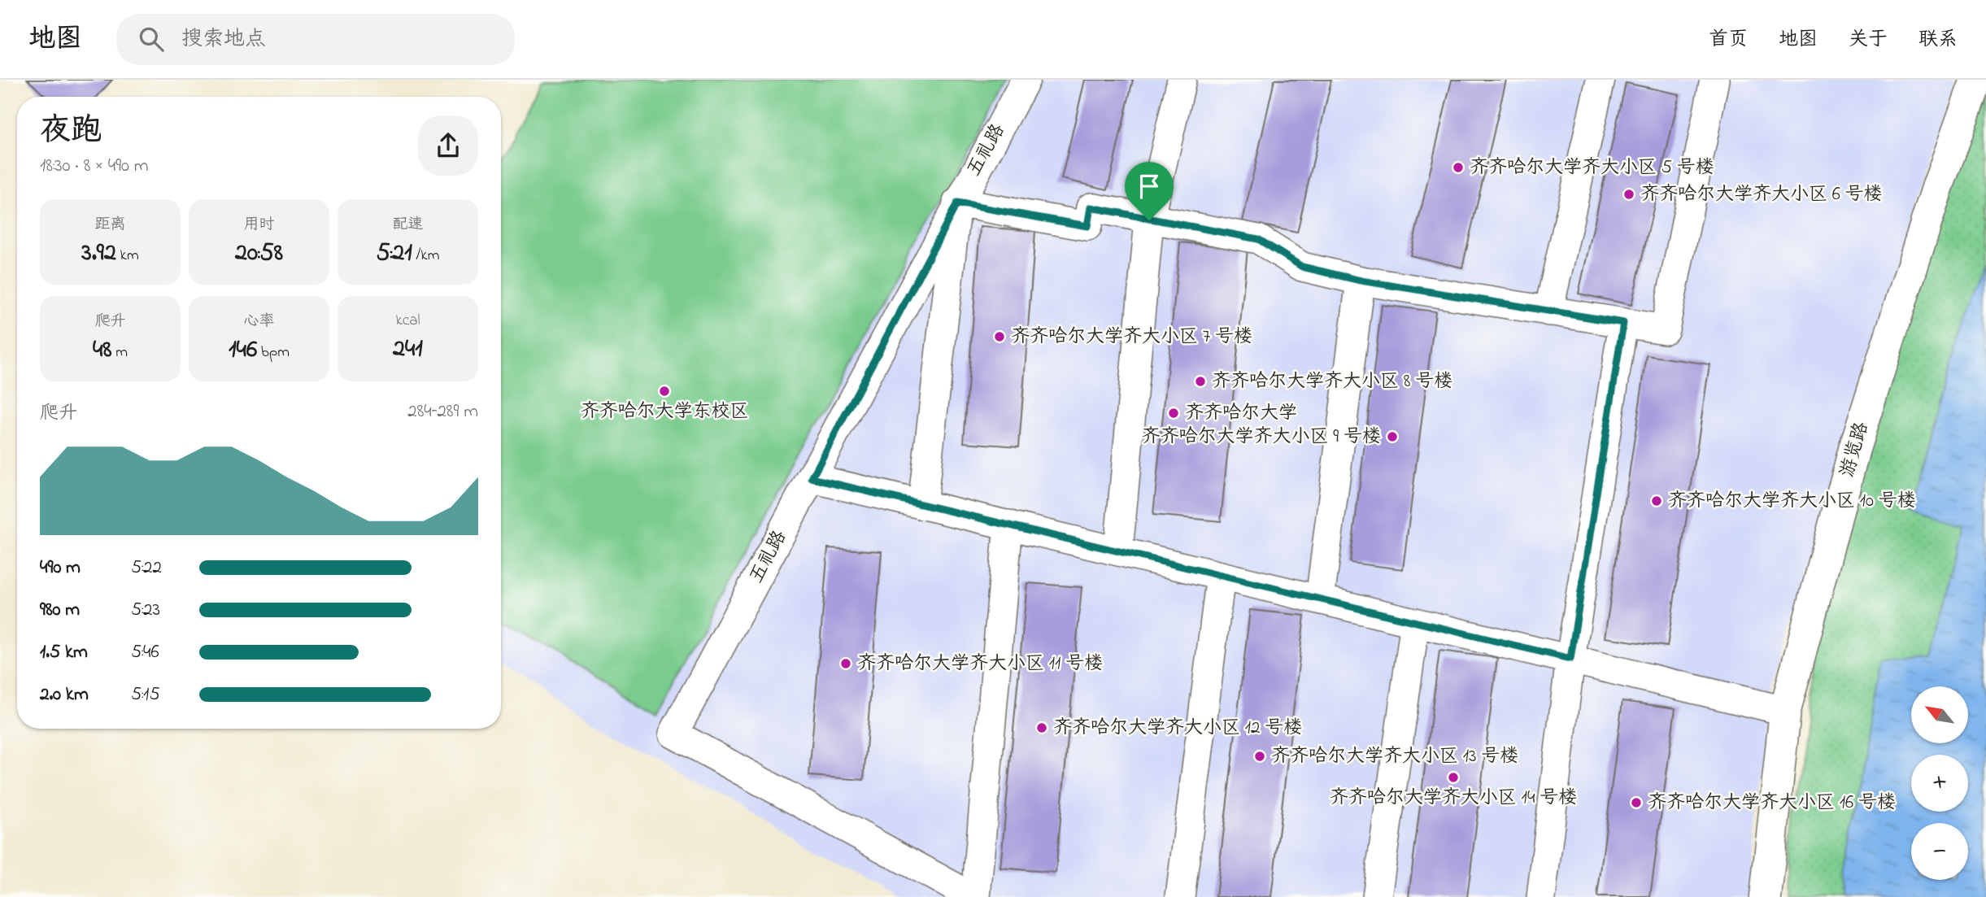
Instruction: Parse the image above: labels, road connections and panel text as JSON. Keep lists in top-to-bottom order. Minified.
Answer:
{"streets":{"street":["五礼路","游览路"]},"places":["齐齐哈尔大学齐大小区 5 号楼","齐齐哈尔大学齐大小区 6 号楼","齐齐哈尔大学齐大小区 7 号楼","齐齐哈尔大学齐大小区 8 号楼","齐齐哈尔大学东校区","齐齐哈尔大学","齐齐哈尔大学齐大小区 9 号楼","齐齐哈尔大学齐大小区 10 号楼","齐齐哈尔大学齐大小区 11 号楼","齐齐哈尔大学齐大小区 12 号楼","齐齐哈尔大学齐大小区 13 号楼","齐齐哈尔大学齐大小区 14 号楼","齐齐哈尔大学齐大小区 16 号楼"],"north":"top left","page":{"header":"地图","search":"搜索地点","nav":["首页","地图","关于","联系"],"heading":["夜跑","18:30 · 8 × 490 m"],"stats":[["距离","3.92 km"],["用时","20:58"],["配速","5:21 /km"],["爬升","48 m"],["心率","146 bpm"],["kcal","241"]],"chart":["爬升","284–289 m"],"list":[{"name":"490 m","note":"5:22"},{"name":"980 m","note":"5:23"},{"name":"1.5 km","note":"5:46"},{"name":"2.0 km","note":"5:15"}],"map_buttons":["+","−"]}}
